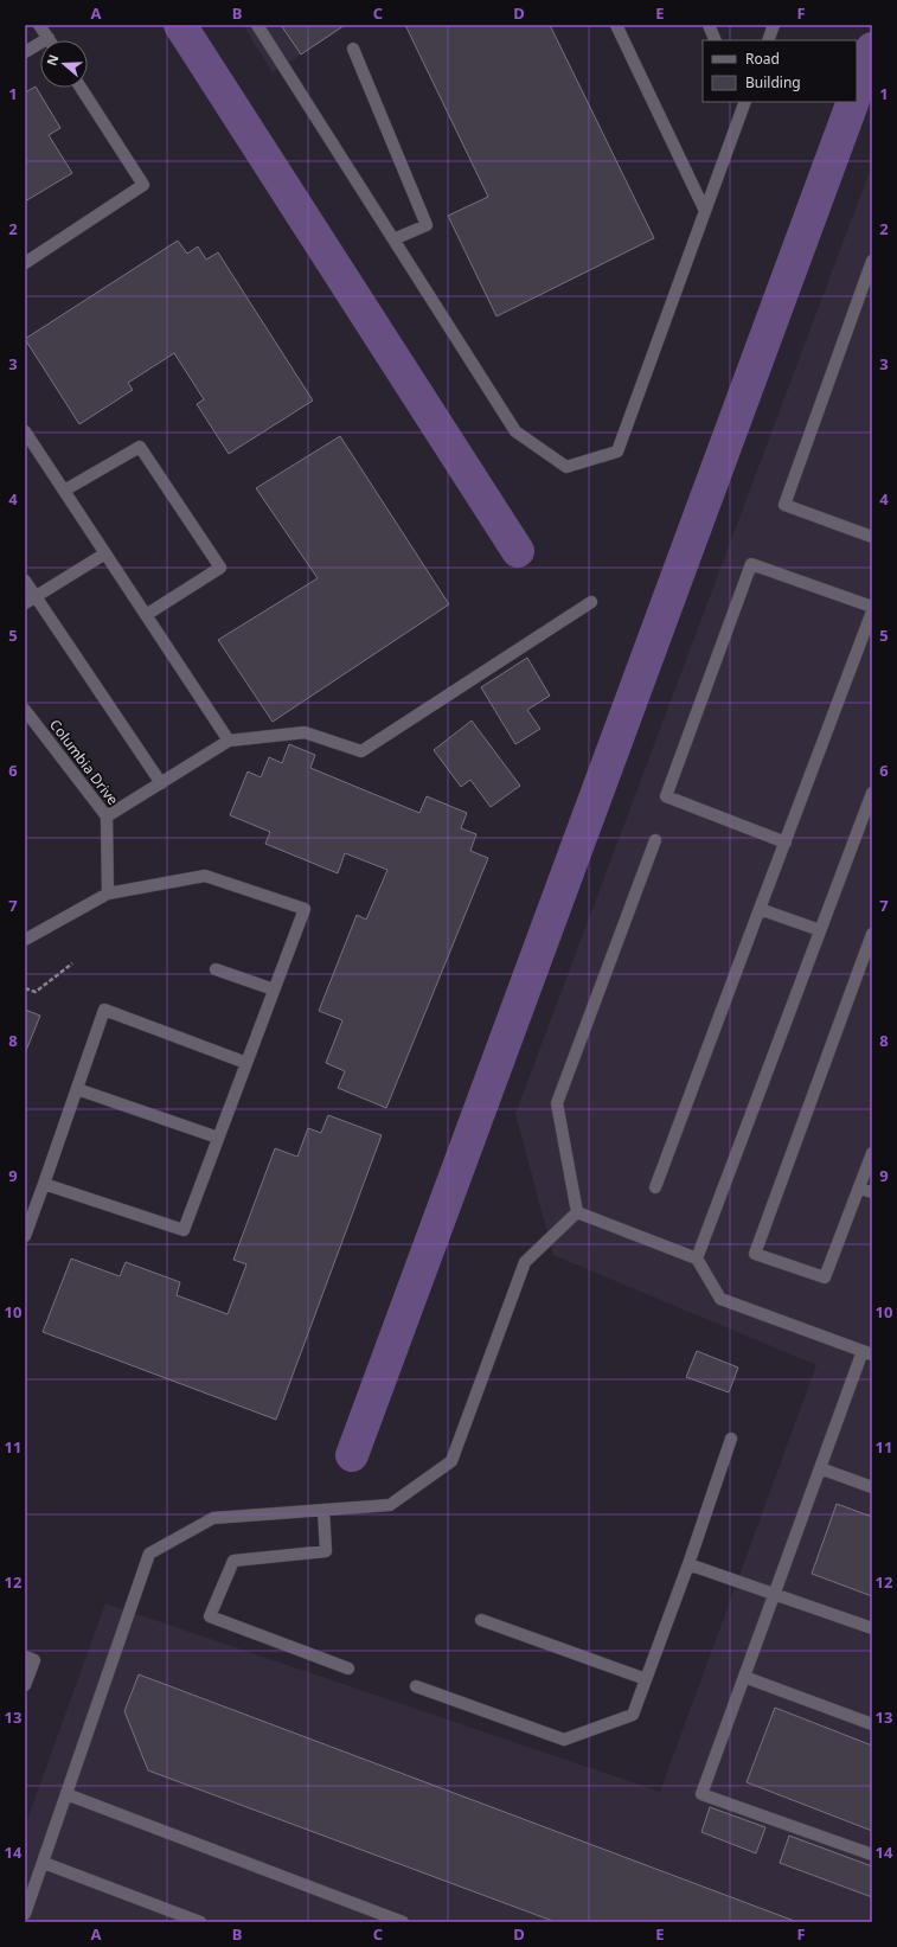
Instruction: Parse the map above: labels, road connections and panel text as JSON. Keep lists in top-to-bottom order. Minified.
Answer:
{"streets":{"street":["Columbia Drive"]},"legend":["Road","Building"],"north":"left","grid":{"columns":["A","B","C","D","E","F"],"rows":["1","2","3","4","5","6","7","8","9","10","11","12","13","14"]}}
